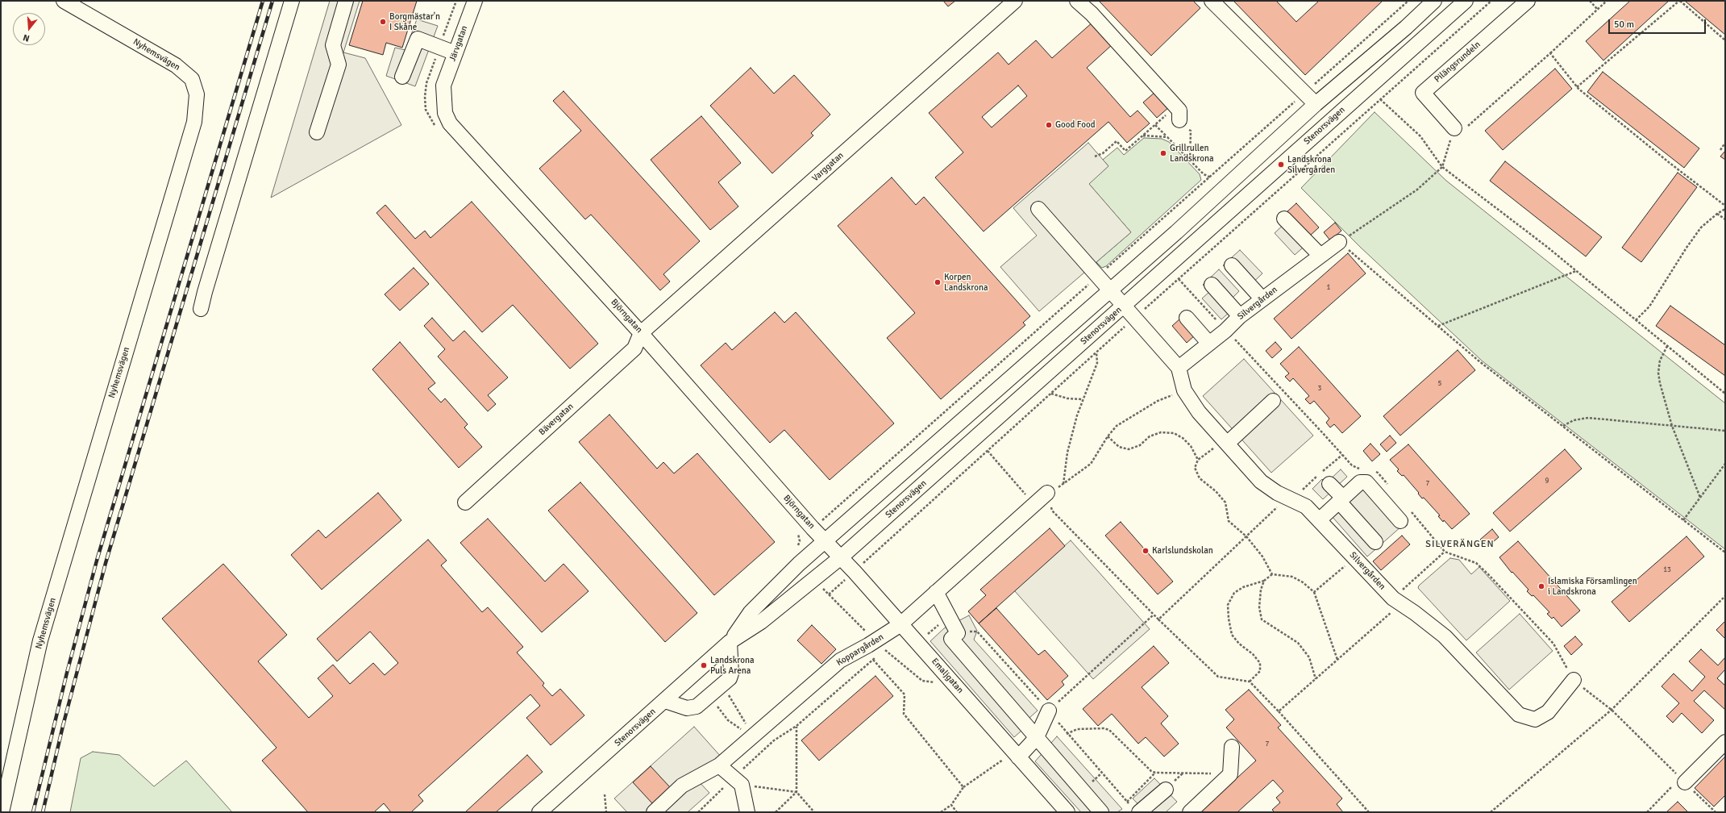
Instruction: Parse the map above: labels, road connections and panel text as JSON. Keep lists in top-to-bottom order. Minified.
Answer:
{"streets":{"street":["Järvgatan","Nyhemsvägen","Pilängsrundeln","Stenorsvägen","Varggatan","Silvergården","Björngatan","Bävergatan","Koppargården","Emaljgatan"]},"crossings":[["Järvgatan","Björngatan"],["Stenorsvägen","Silvergården"],["Stenorsvägen","Björngatan"],["Stenorsvägen","Emaljgatan"],["Varggatan","Björngatan"],["Varggatan","Bävergatan"],["Björngatan","Bävergatan"],["Björngatan","Emaljgatan"],["Koppargården","Emaljgatan"]],"districts":["SILVERÄNGEN"],"places":["Borgmästar'n I Skåne","Good Food","Grillrullen Landskrona","Landskrona Silvergården","Korpen Landskrona","Karlslundskolan","Islamiska Församlingen i Landskrona","Landskrona Puls Arena"],"house_numbers":["1","5","3","9","7","13","7"],"scale_bar":"50 m","north":"bottom"}
